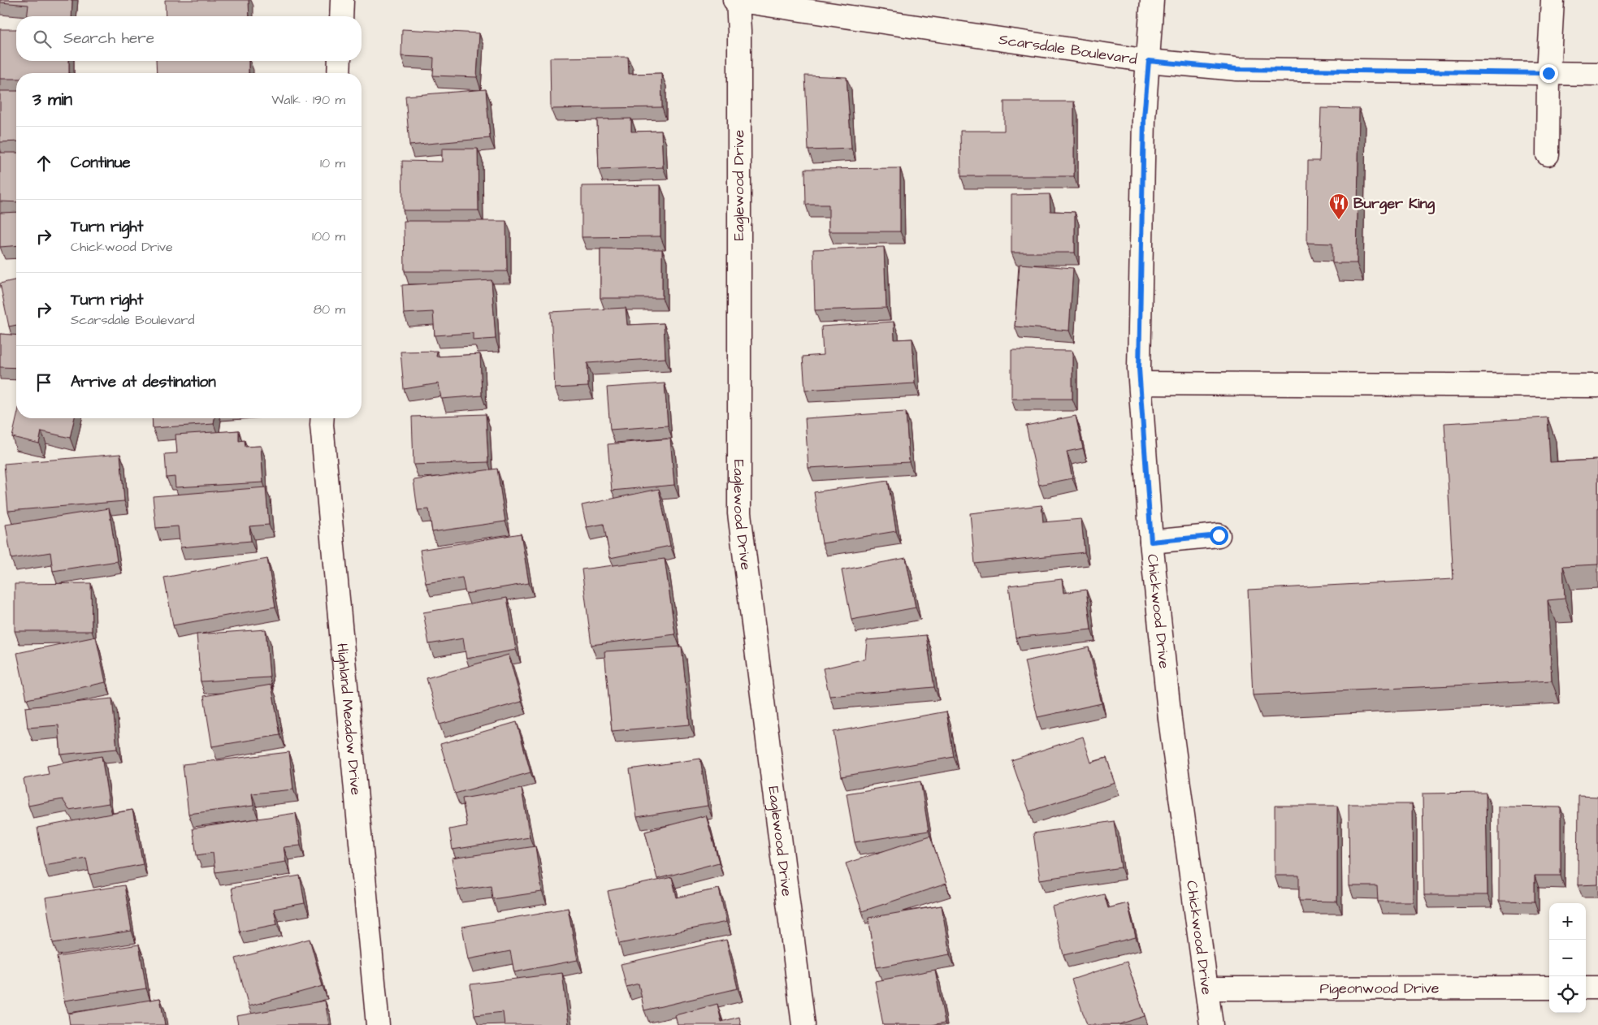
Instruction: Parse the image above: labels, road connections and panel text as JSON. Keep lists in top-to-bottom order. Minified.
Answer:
{"streets":{"street":["Scarsdale Boulevard","Eaglewood Drive","Chickwood Drive","Highland Meadow Drive","Pigeonwood Drive"]},"crossings":[["Scarsdale Boulevard","Eaglewood Drive"],["Scarsdale Boulevard","Chickwood Drive"],["Chickwood Drive","Pigeonwood Drive"]],"places":{"restaurant":["Burger King"]},"page":{"search":"Search here","heading":["3 min","Walk · 190 m"],"list":[["Continue","10 m"],["Turn right","Chickwood Drive","100 m"],["Turn right","Scarsdale Boulevard","80 m"],"Arrive at destination"],"map_buttons":["+","−"]}}
